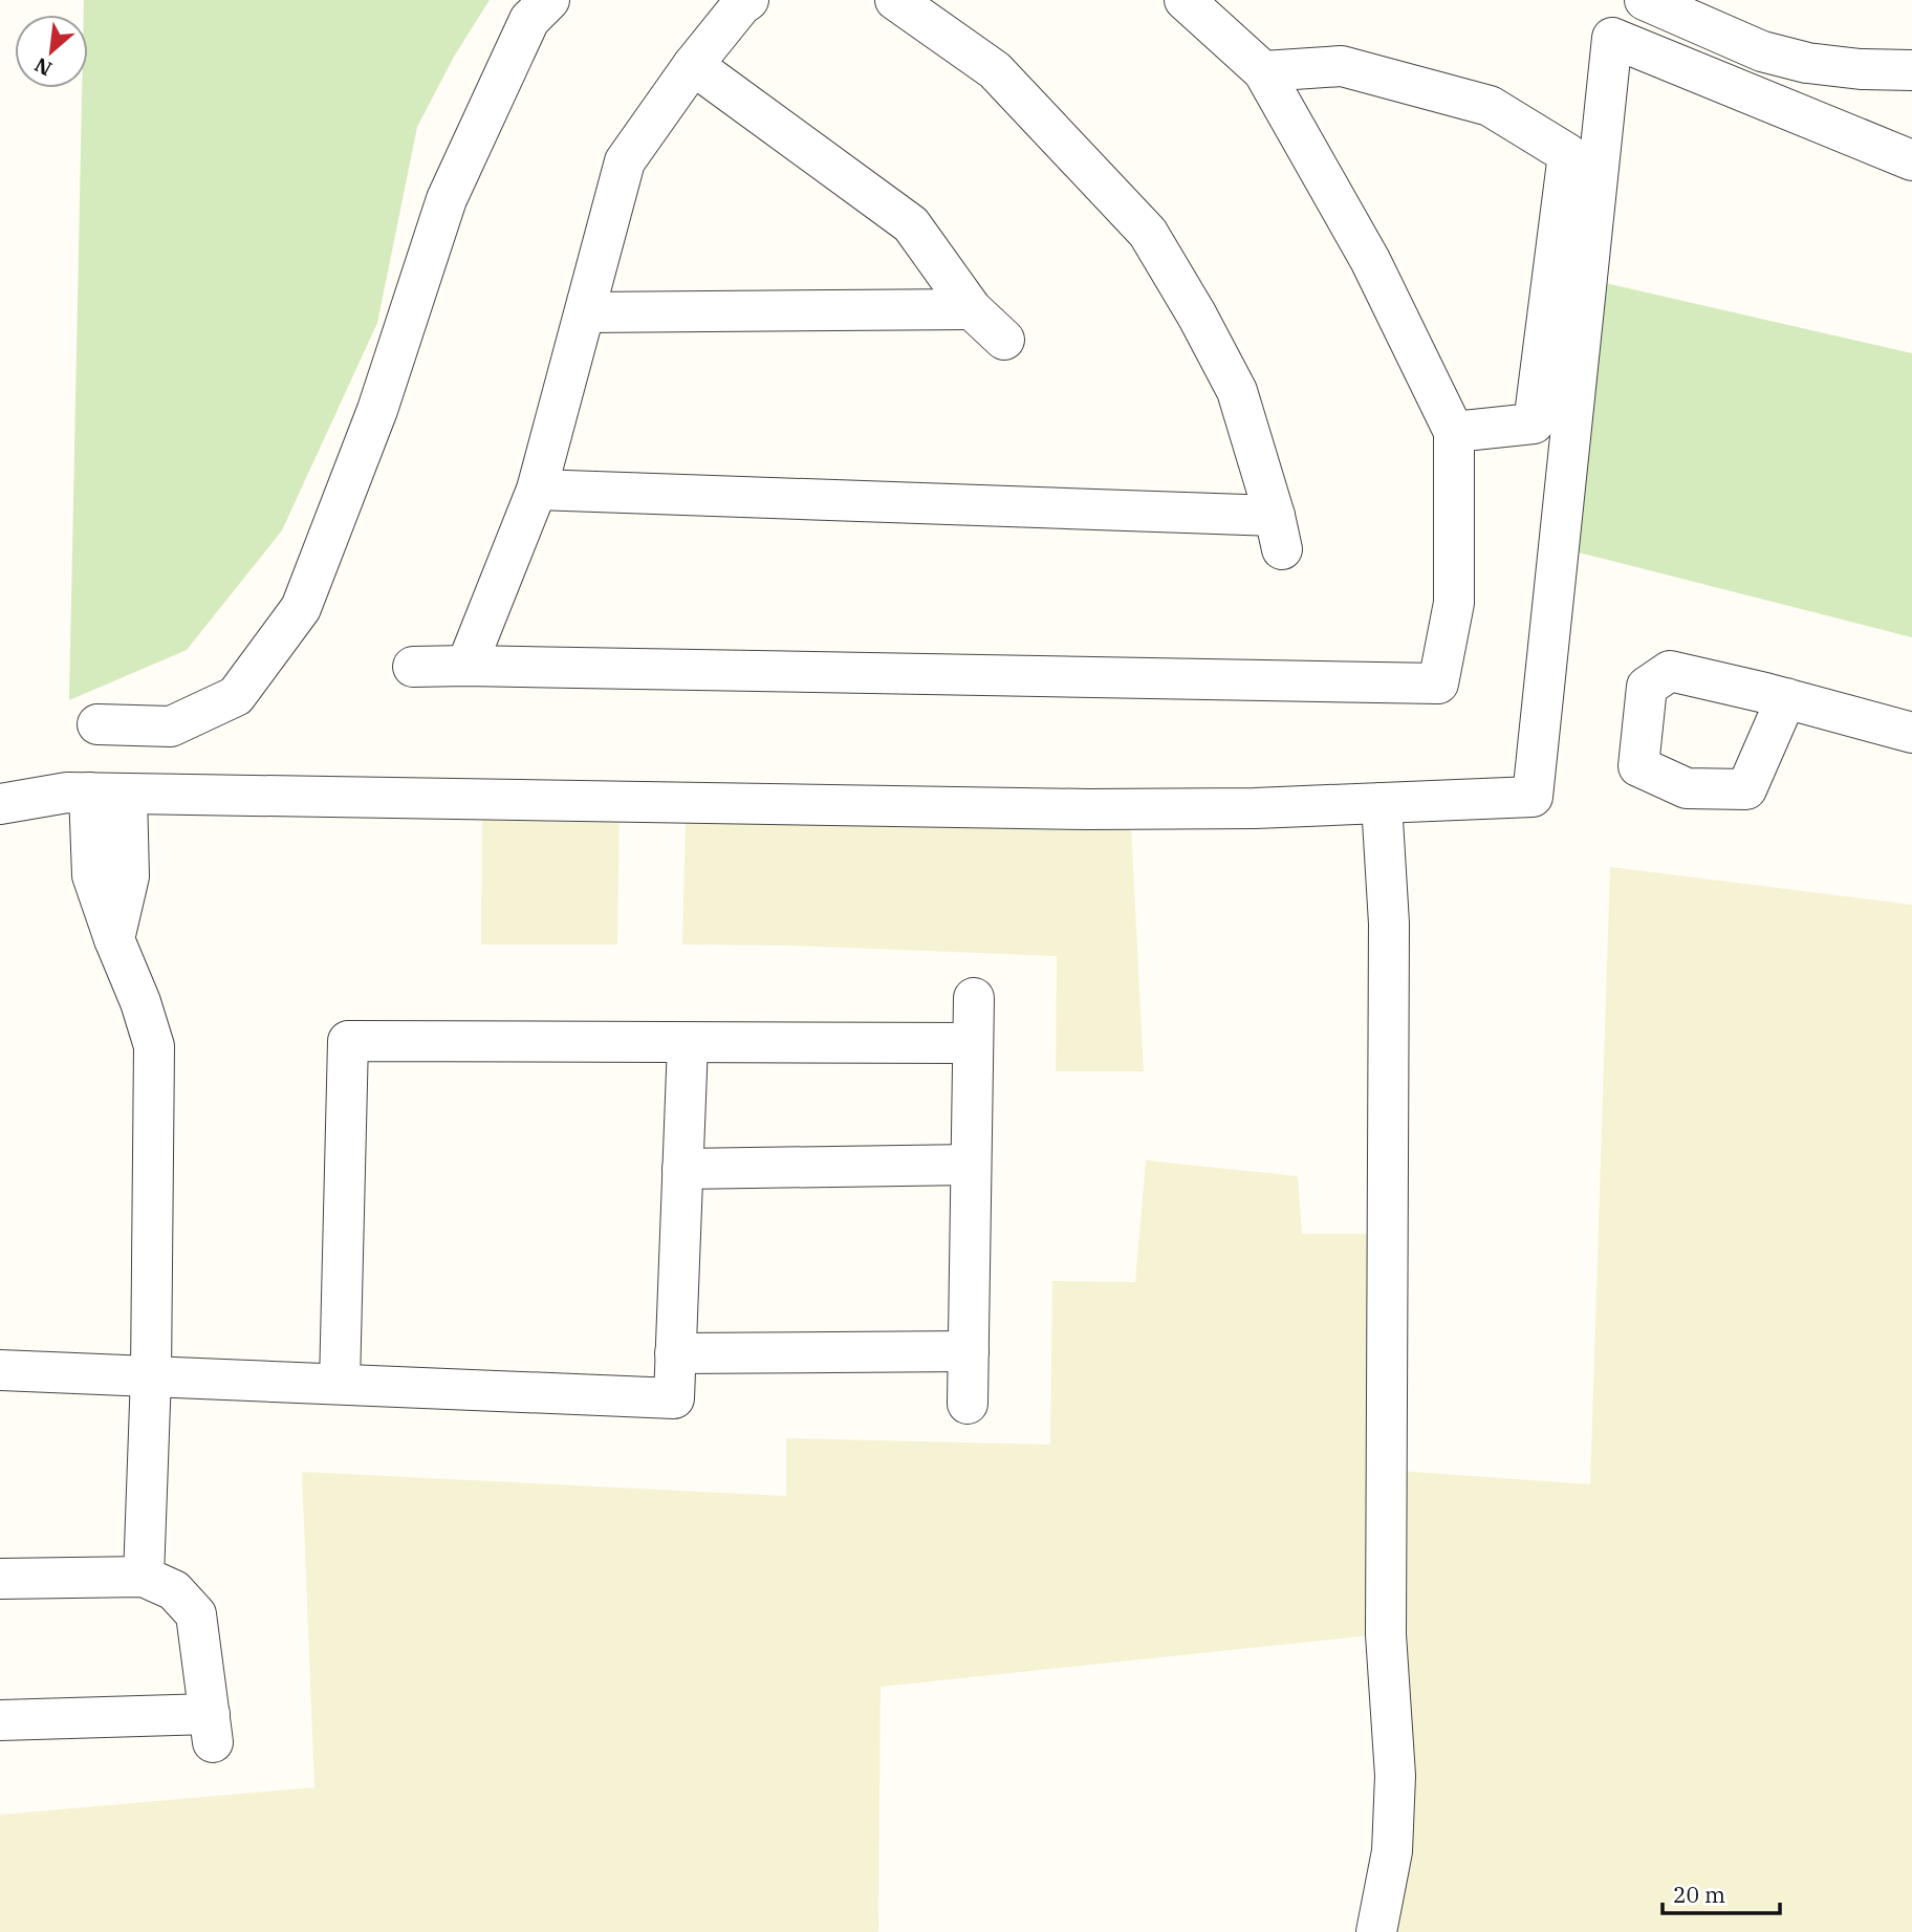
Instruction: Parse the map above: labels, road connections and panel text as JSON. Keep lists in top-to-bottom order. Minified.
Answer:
{"scale_bar":"20 m","north":"bottom left"}
